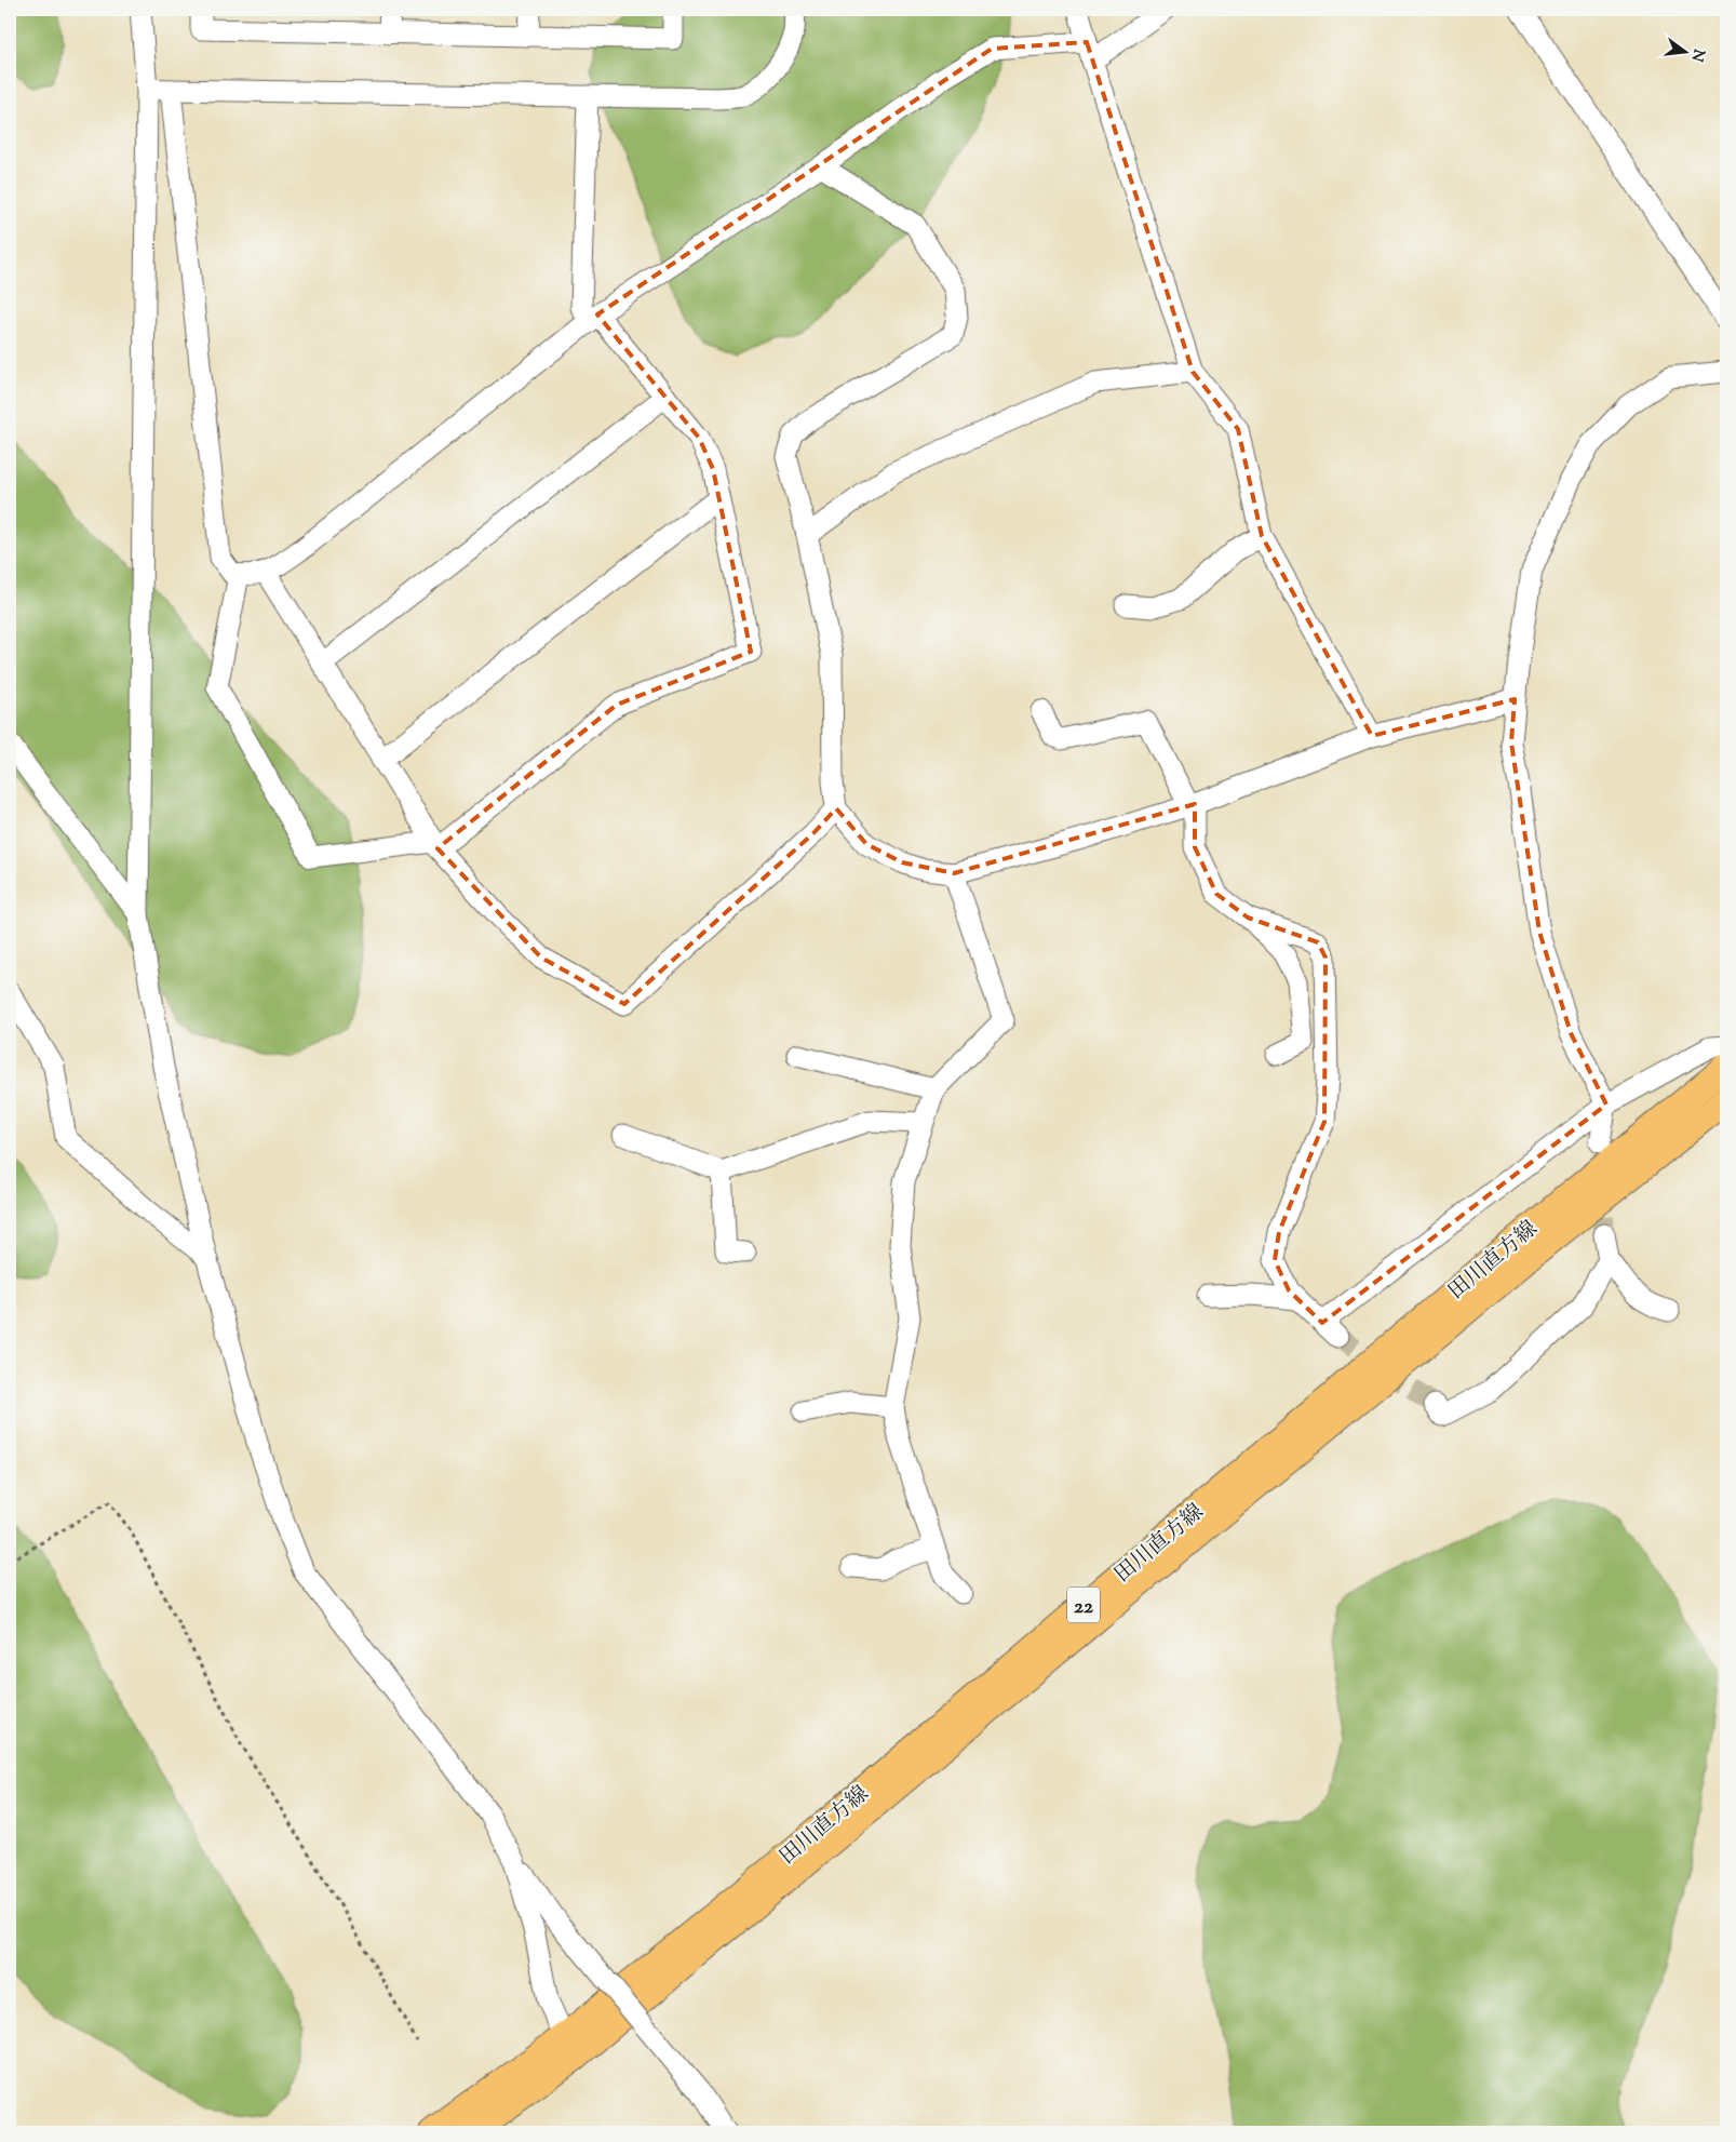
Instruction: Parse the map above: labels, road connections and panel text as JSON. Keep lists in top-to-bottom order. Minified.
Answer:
{"streets":{"main road":["田川直方線","22"]},"north":"right"}
